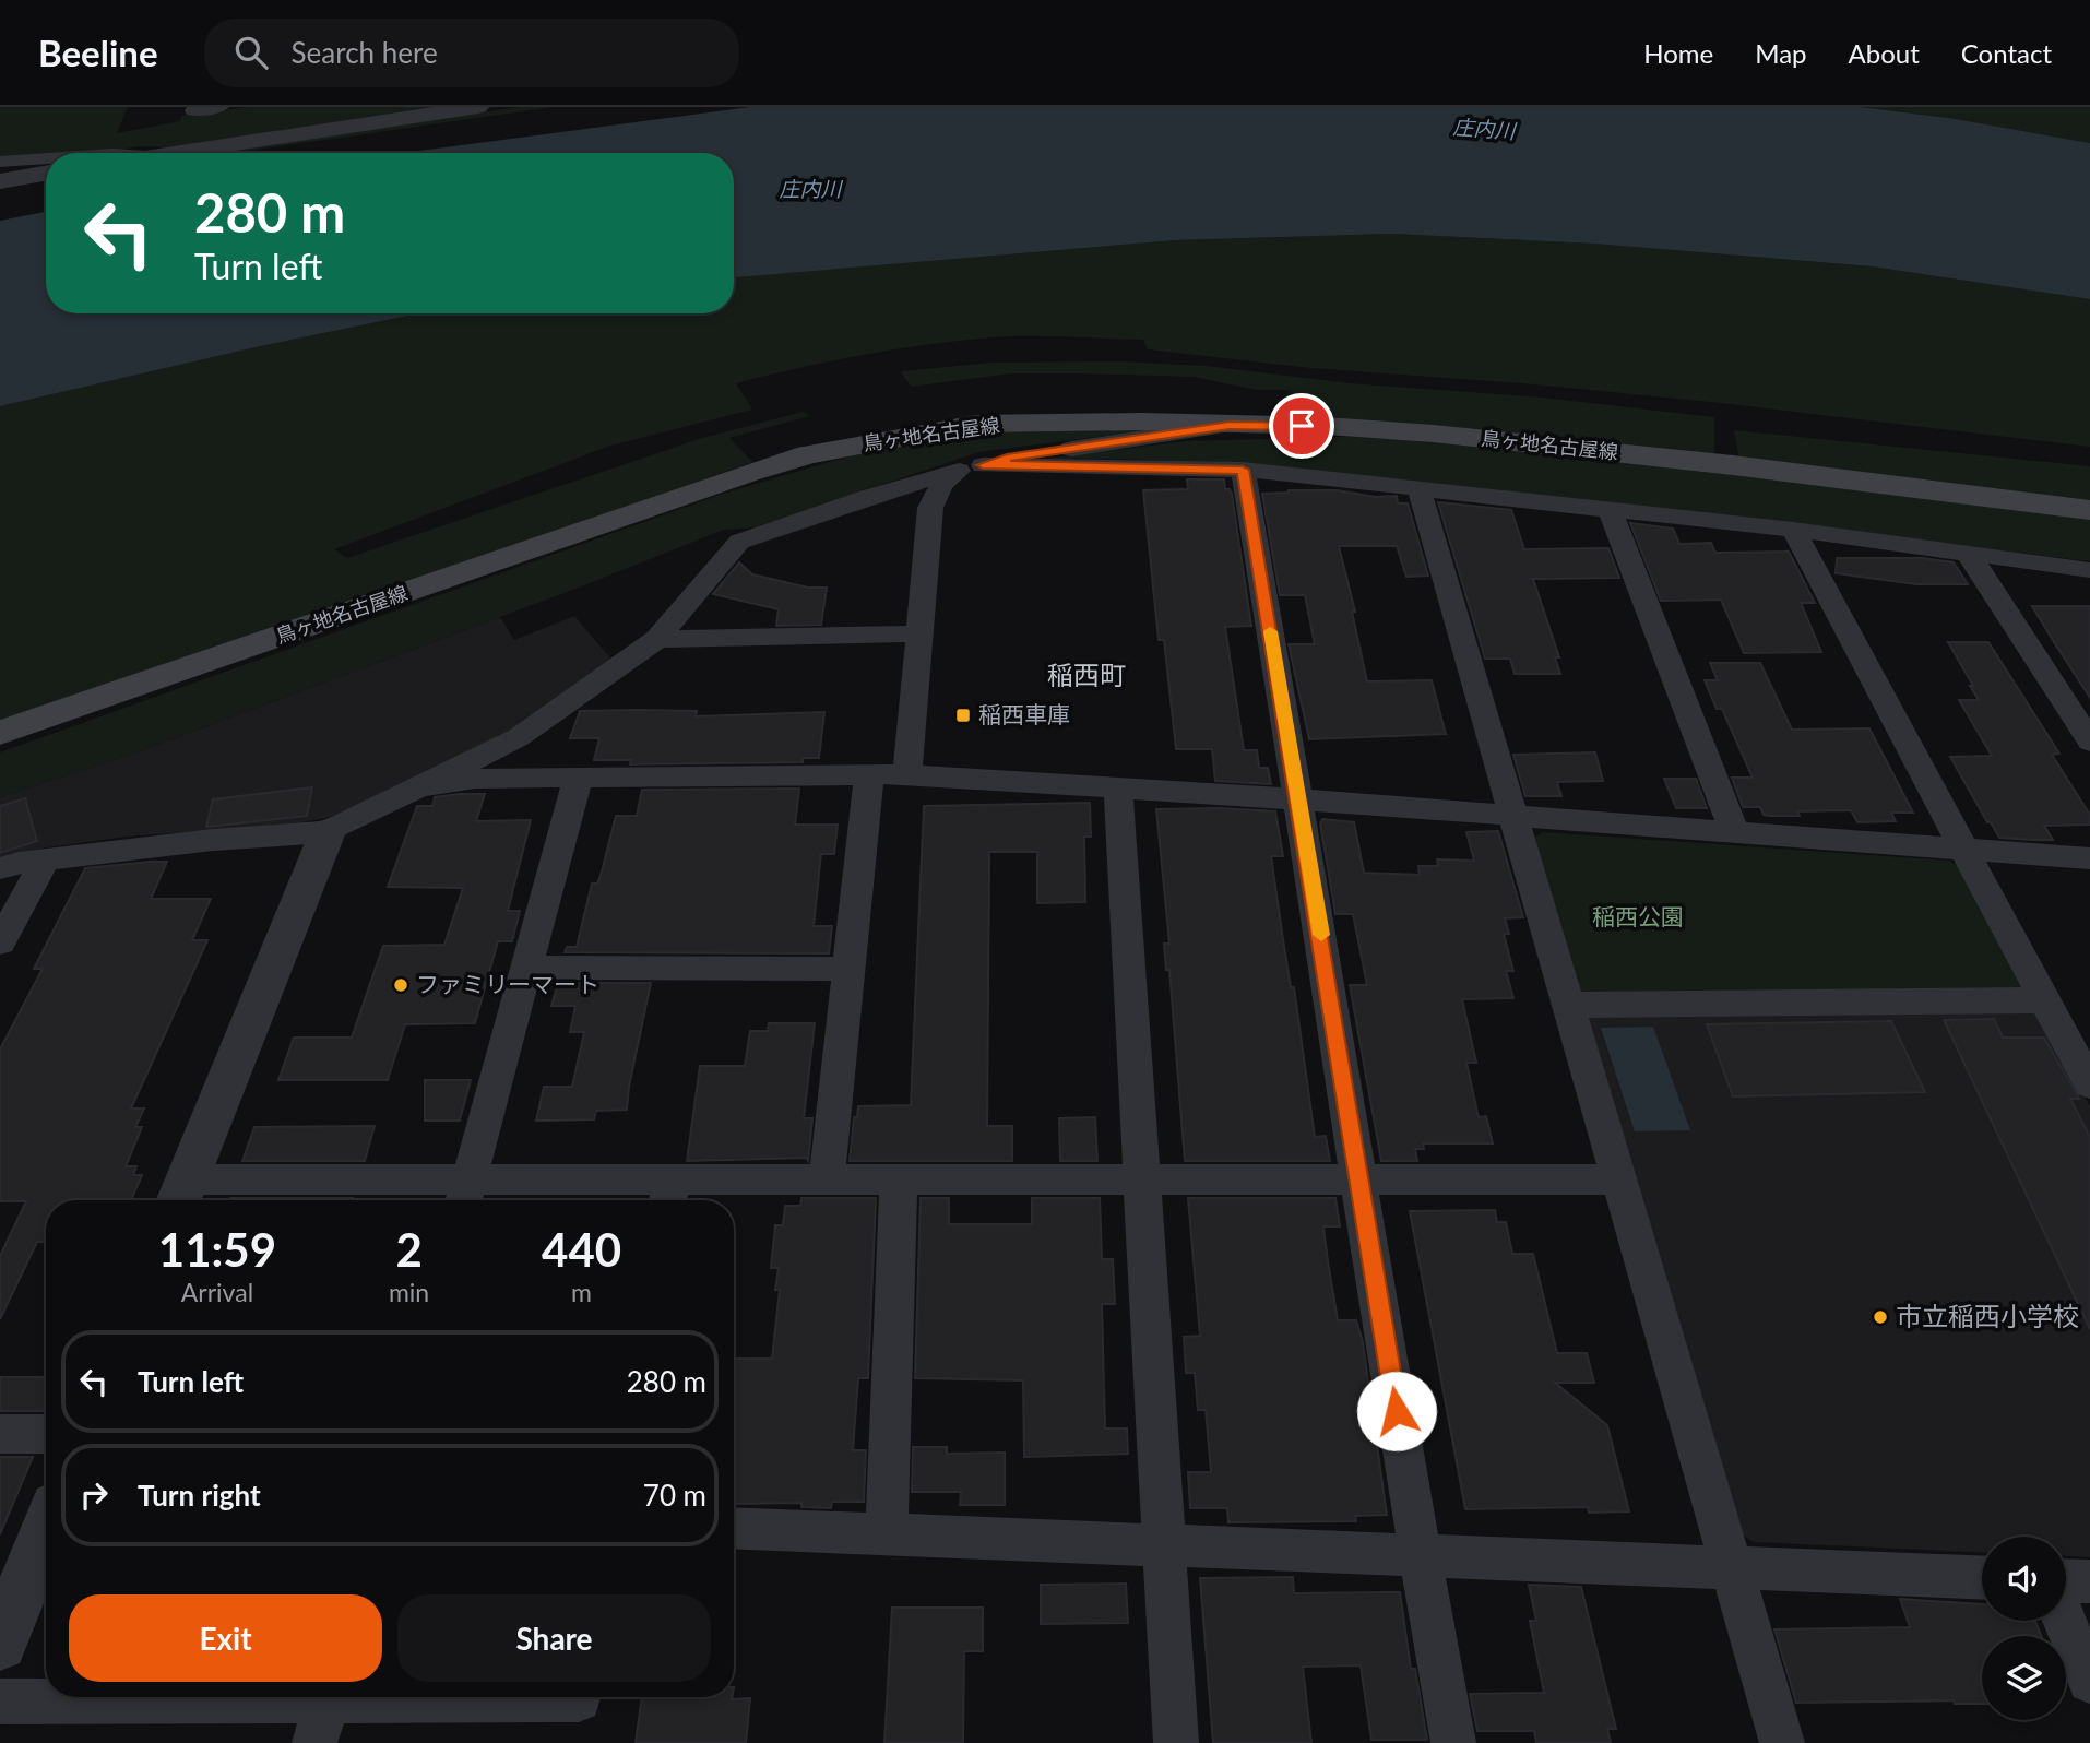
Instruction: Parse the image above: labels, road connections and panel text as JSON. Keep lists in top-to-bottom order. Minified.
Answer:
{"streets":{"main road":["鳥ヶ地名古屋線"]},"districts":["稲西町"],"water":["庄内川"],"parks":["稲西公園"],"places":{"transit":["稲西車庫"],"other":["ファミリーマート","市立稲西小学校"]},"page":{"header":"Beeline","search":"Search here","nav":["Home","Map","About","Contact"],"turn":["280 m","Turn left"],"eta":["11:59","Arrival","2","min","440","m"],"list":[{"name":"Turn left","value":"280 m"},{"name":"Turn right","value":"70 m"}],"buttons":["Exit","Share"]}}
